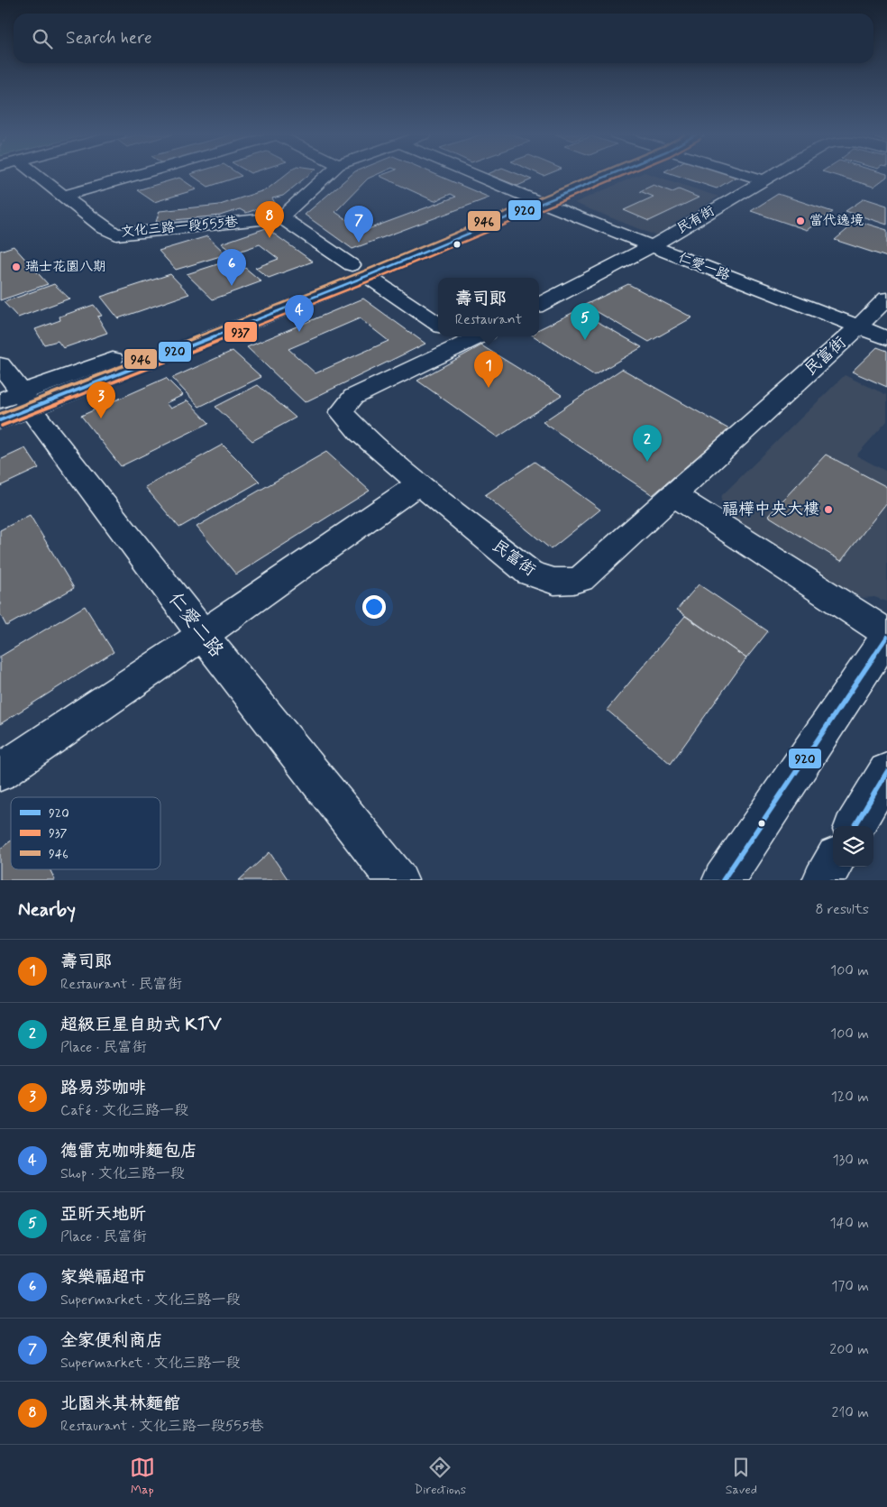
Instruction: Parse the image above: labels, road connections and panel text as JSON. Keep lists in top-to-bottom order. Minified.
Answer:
{"streets":{"street":["民有街","文化三路一段555巷","仁愛一路","民富街","仁愛二路"]},"crossings":[["民有街","仁愛一路"],["仁愛一路","民富街"]],"places":["當代逸境","瑞士花園八期","福樺中央大樓"],"lines":["transit line 920","transit line 937","transit line 946"],"legend":["920","937","946"],"page":{"search":"Search here","pins":["8","7","6","4","5","1","3","2"],"popup":["壽司郎","Restaurant"],"heading":["Nearby","8 results"],"list":[{"mark":"1","name":"壽司郎","note":"Restaurant · 民富街","value":"100 m"},{"mark":"2","name":"超級巨星自助式 KTV","note":"Place · 民富街","value":"100 m"},{"mark":"3","name":"路易莎咖啡","note":"Café · 文化三路一段","value":"120 m"},{"mark":"4","name":"德雷克咖啡麵包店","note":"Shop · 文化三路一段","value":"130 m"},{"mark":"5","name":"亞昕天地昕","note":"Place · 民富街","value":"140 m"},{"mark":"6","name":"家樂福超市","note":"Supermarket · 文化三路一段","value":"170 m"},{"mark":"7","name":"全家便利商店","note":"Supermarket · 文化三路一段","value":"200 m"},{"mark":"8","name":"北園米其林麵館","note":"Restaurant · 文化三路一段555巷","value":"210 m"}],"nav":["Map","Directions","Saved"]}}
